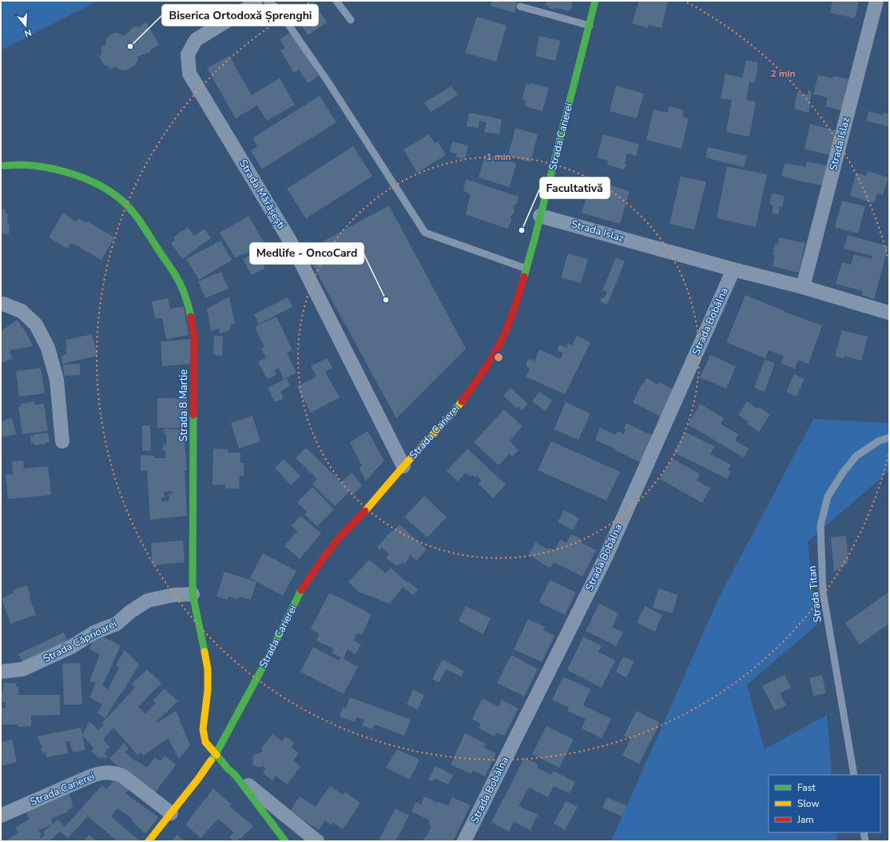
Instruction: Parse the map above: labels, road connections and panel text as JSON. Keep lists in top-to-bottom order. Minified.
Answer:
{"streets":{"street":["Strada Carierei","Strada Islaz","Strada Mărășești","Strada Bobâlna","Strada 8 Martie","Strada Căprioarei"],"lane":["Strada Titan"]},"crossings":[["Strada Carierei","Strada Islaz"],["Strada Carierei","Strada Mărășești"],["Strada Carierei","Strada 8 Martie"],["Strada Islaz","Strada Bobâlna"],["Strada 8 Martie","Strada Căprioarei"]],"places":["Biserica Ortodoxă Șprenghi","Facultativă","Medlife - OncoCard"],"legend":["Fast","Slow","Jam"],"north":"bottom","rings":["2 min","1 min"]}
